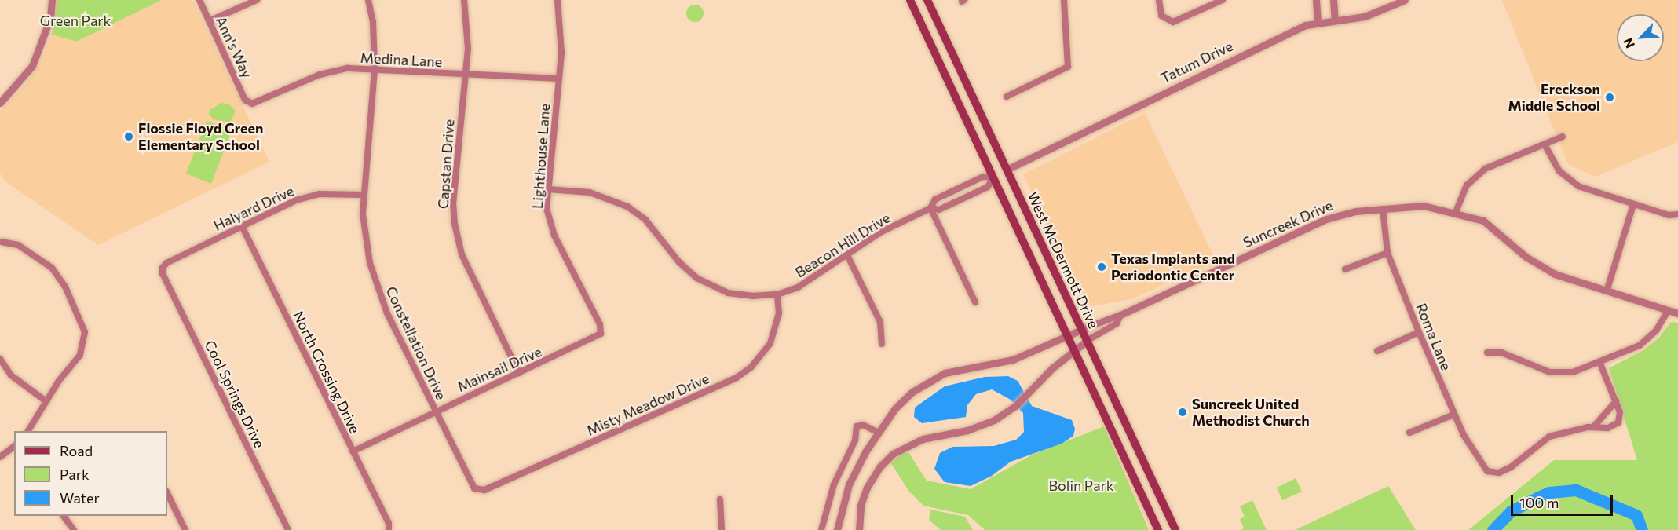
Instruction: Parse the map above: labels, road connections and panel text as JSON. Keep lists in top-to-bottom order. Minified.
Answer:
{"streets":{"main road":["West McDermott Drive"],"street":["Ann's Way","Medina Lane","Tatum Drive","Lighthouse Lane","Capstan Drive","Halyard Drive","Suncreek Drive","Beacon Hill Drive","Roma Lane","Constellation Drive","Mainsail Drive","North Crossing Drive","Cool Springs Drive","Misty Meadow Drive"]},"crossings":[["Ann's Way","Medina Lane"],["Medina Lane","Lighthouse Lane"],["Medina Lane","Capstan Drive"],["Medina Lane","Constellation Drive"],["Tatum Drive","West McDermott Drive"],["Lighthouse Lane","Beacon Hill Drive"],["Lighthouse Lane","Mainsail Drive"],["Capstan Drive","Mainsail Drive"],["Halyard Drive","Constellation Drive"],["Halyard Drive","North Crossing Drive"],["Halyard Drive","Cool Springs Drive"],["Suncreek Drive","West McDermott Drive"],["Suncreek Drive","Roma Lane"],["Beacon Hill Drive","West McDermott Drive"],["Beacon Hill Drive","Misty Meadow Drive"],["Constellation Drive","Mainsail Drive"],["Constellation Drive","Misty Meadow Drive"],["Mainsail Drive","North Crossing Drive"]],"parks":["Green Park","Bolin Park"],"places":["Ereckson Middle School","Flossie Floyd Green Elementary School","Texas Implants and Periodontic Center","Suncreek United Methodist Church"],"legend":["Road","Park","Water"],"scale_bar":"100 m","north":"bottom left"}
